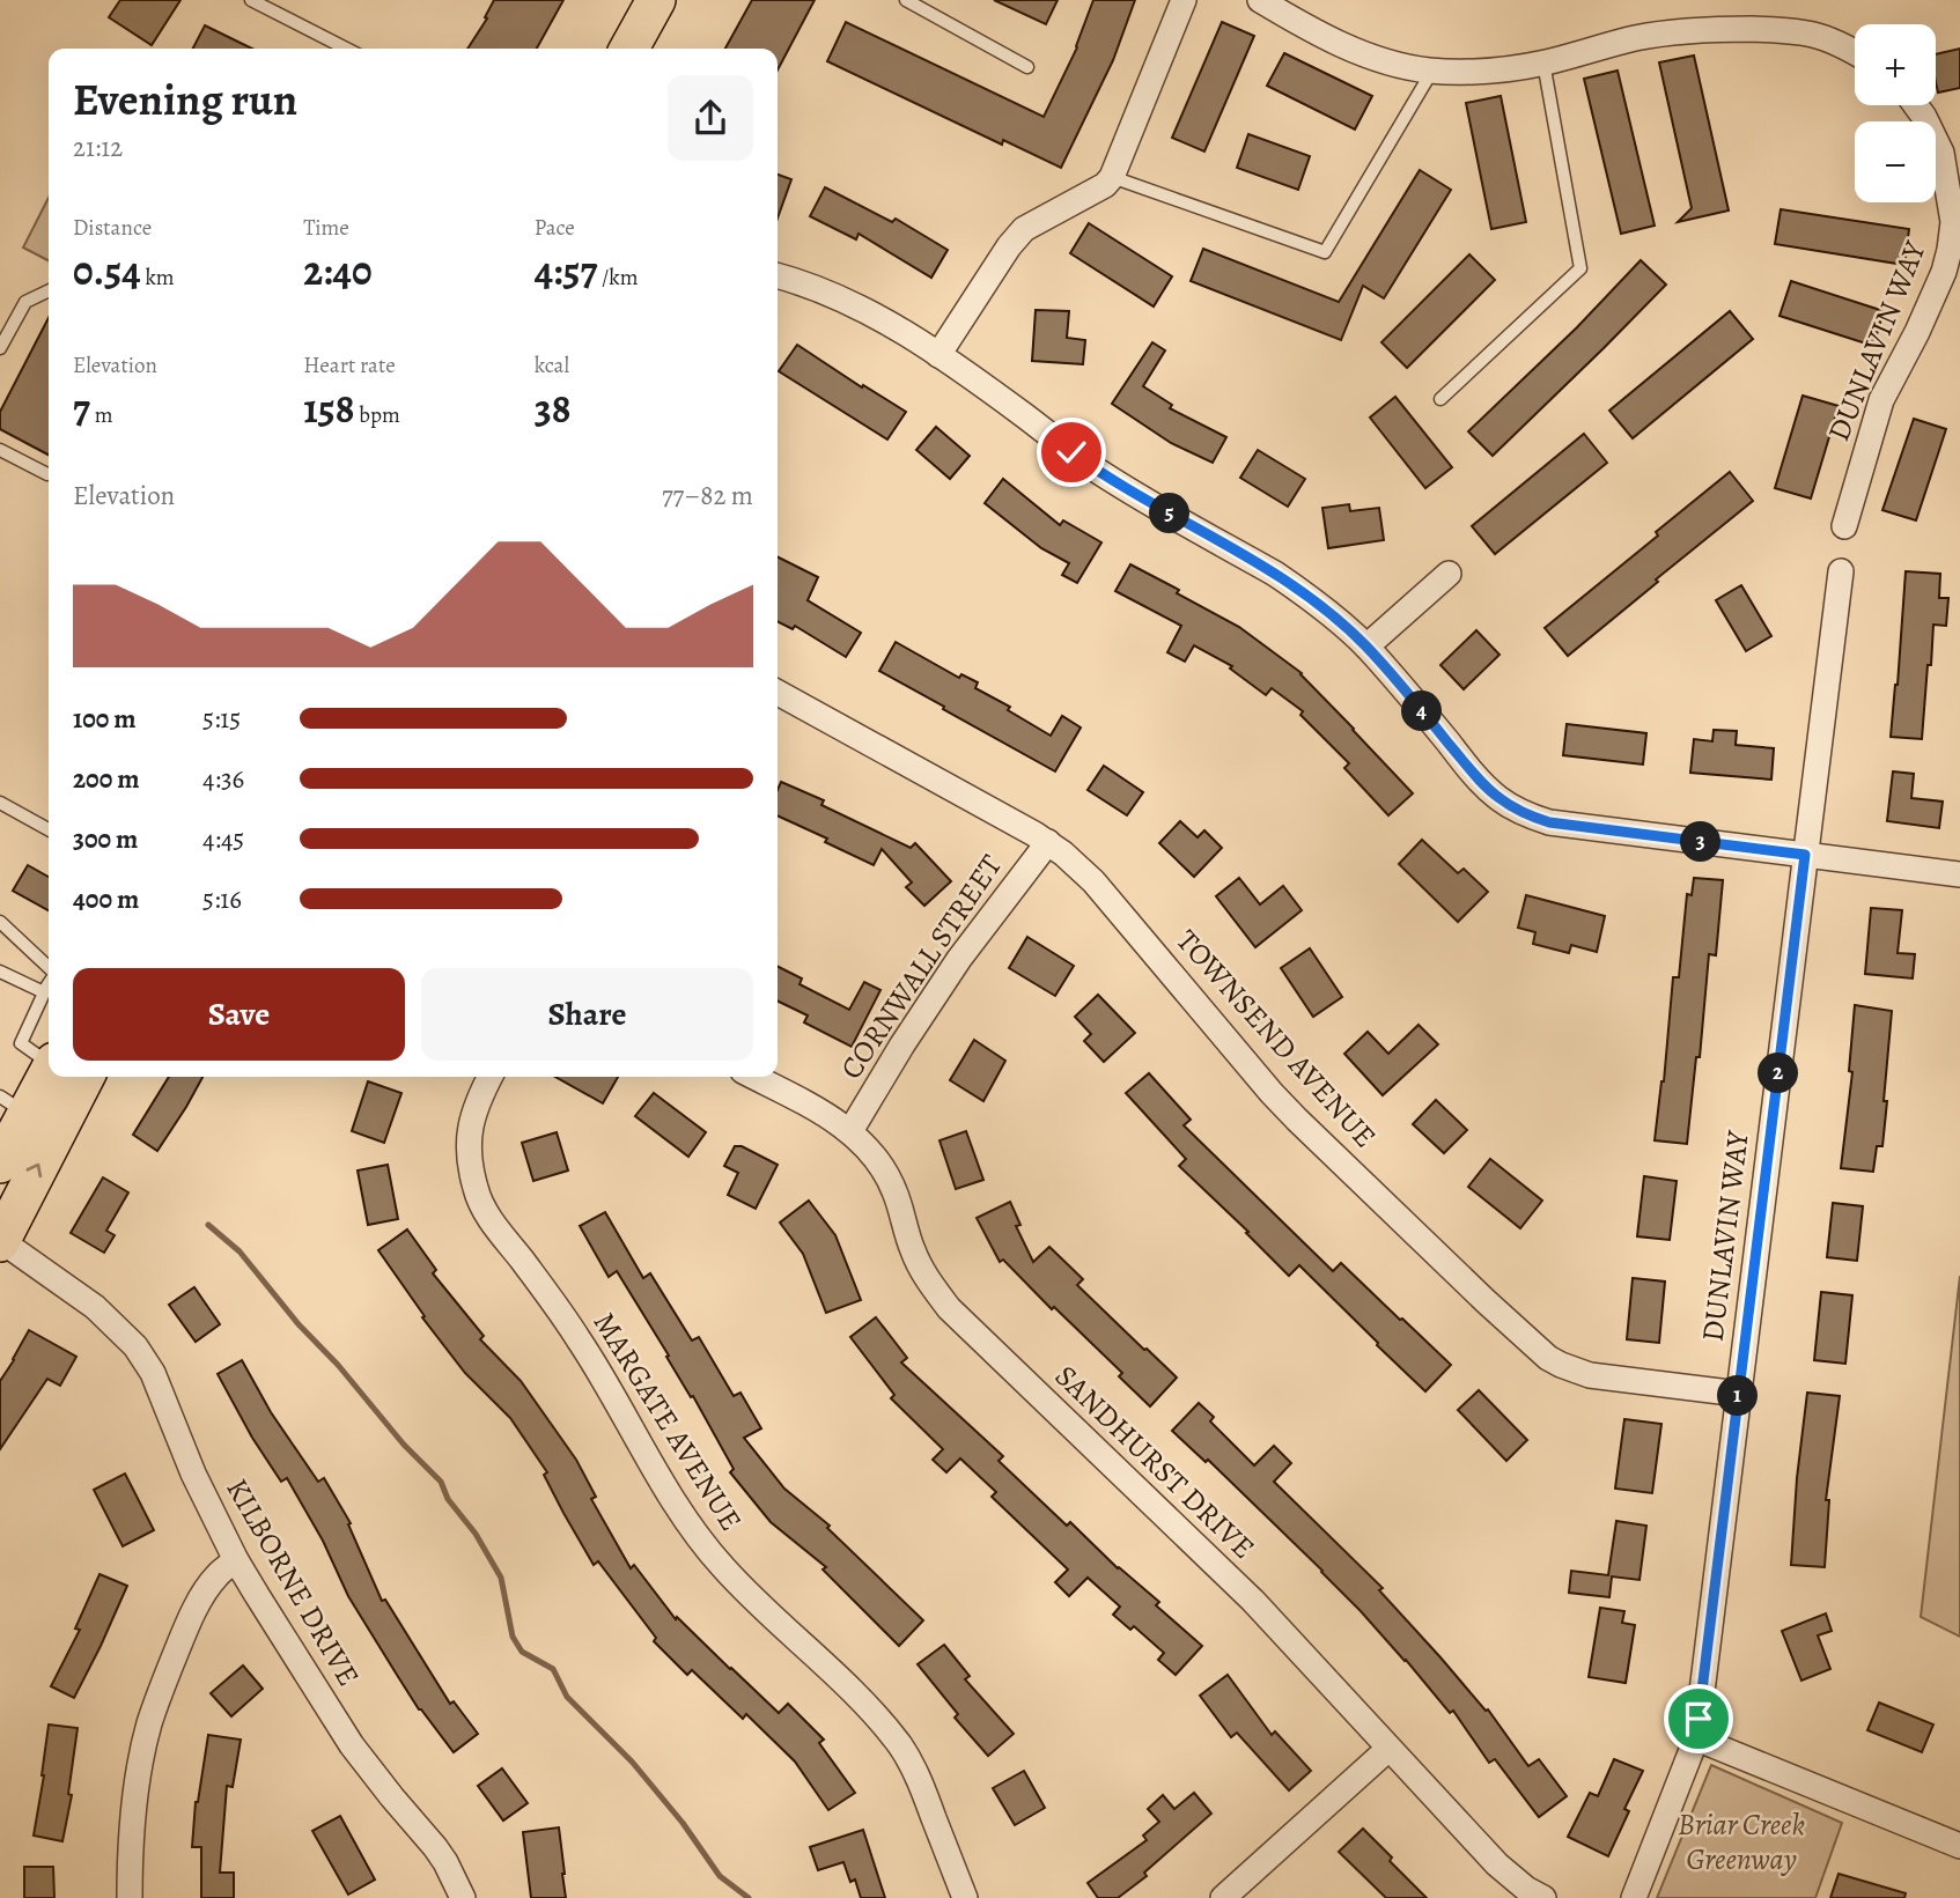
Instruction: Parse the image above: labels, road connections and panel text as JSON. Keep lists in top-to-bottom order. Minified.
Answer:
{"streets":{"street":["DUNLAVIN WAY","CORNWALL STREET","TOWNSEND AVENUE","MARGATE AVENUE","SANDHURST DRIVE","KILBORNE DRIVE"]},"crossings":[["DUNLAVIN WAY","TOWNSEND AVENUE"],["CORNWALL STREET","TOWNSEND AVENUE"],["CORNWALL STREET","SANDHURST DRIVE"]],"parks":["Briar Creek Greenway"],"page":{"map_buttons":["+","−"],"heading":["Evening run","21:12"],"stats":[["Distance","0.54 km"],["Time","2:40"],["Pace","4:57 /km"],["Elevation","7 m"],["Heart rate","158 bpm"],["kcal","38"]],"chart":["Elevation","77–82 m"],"pins":["5","4","3","2","1"],"list":[{"name":"100 m","note":"5:15"},{"name":"200 m","note":"4:36"},{"name":"300 m","note":"4:45"},{"name":"400 m","note":"5:16"}],"buttons":["Save","Share"]}}
